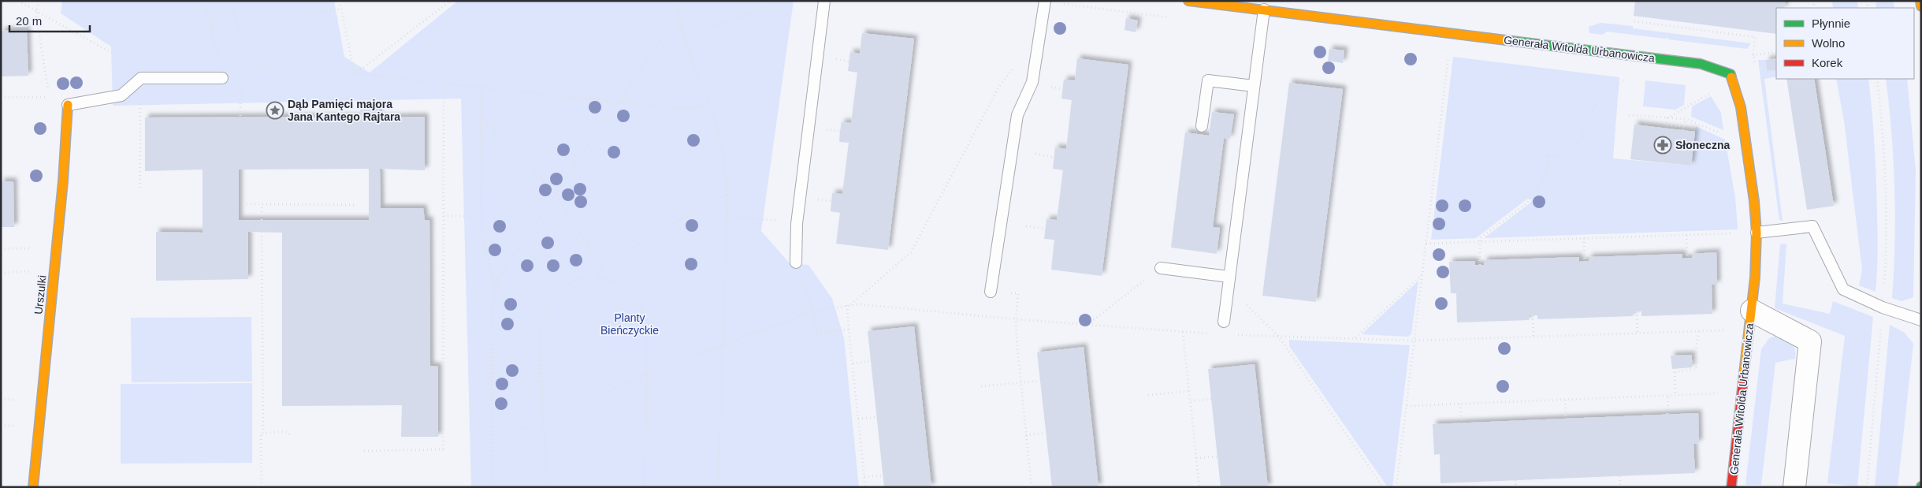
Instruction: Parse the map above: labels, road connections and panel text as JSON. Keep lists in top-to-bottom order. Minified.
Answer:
{"streets":{"street":["Generała Witolda Urbanowicza","Urszulki"]},"parks":["Planty Bieńczyckie"],"places":{"place":["Dąb Pamięci majora Jana Kantego Rajtara"],"pharmacy":["Słoneczna"]},"legend":["Płynnie","Wolno","Korek"],"scale_bar":"20 m"}
